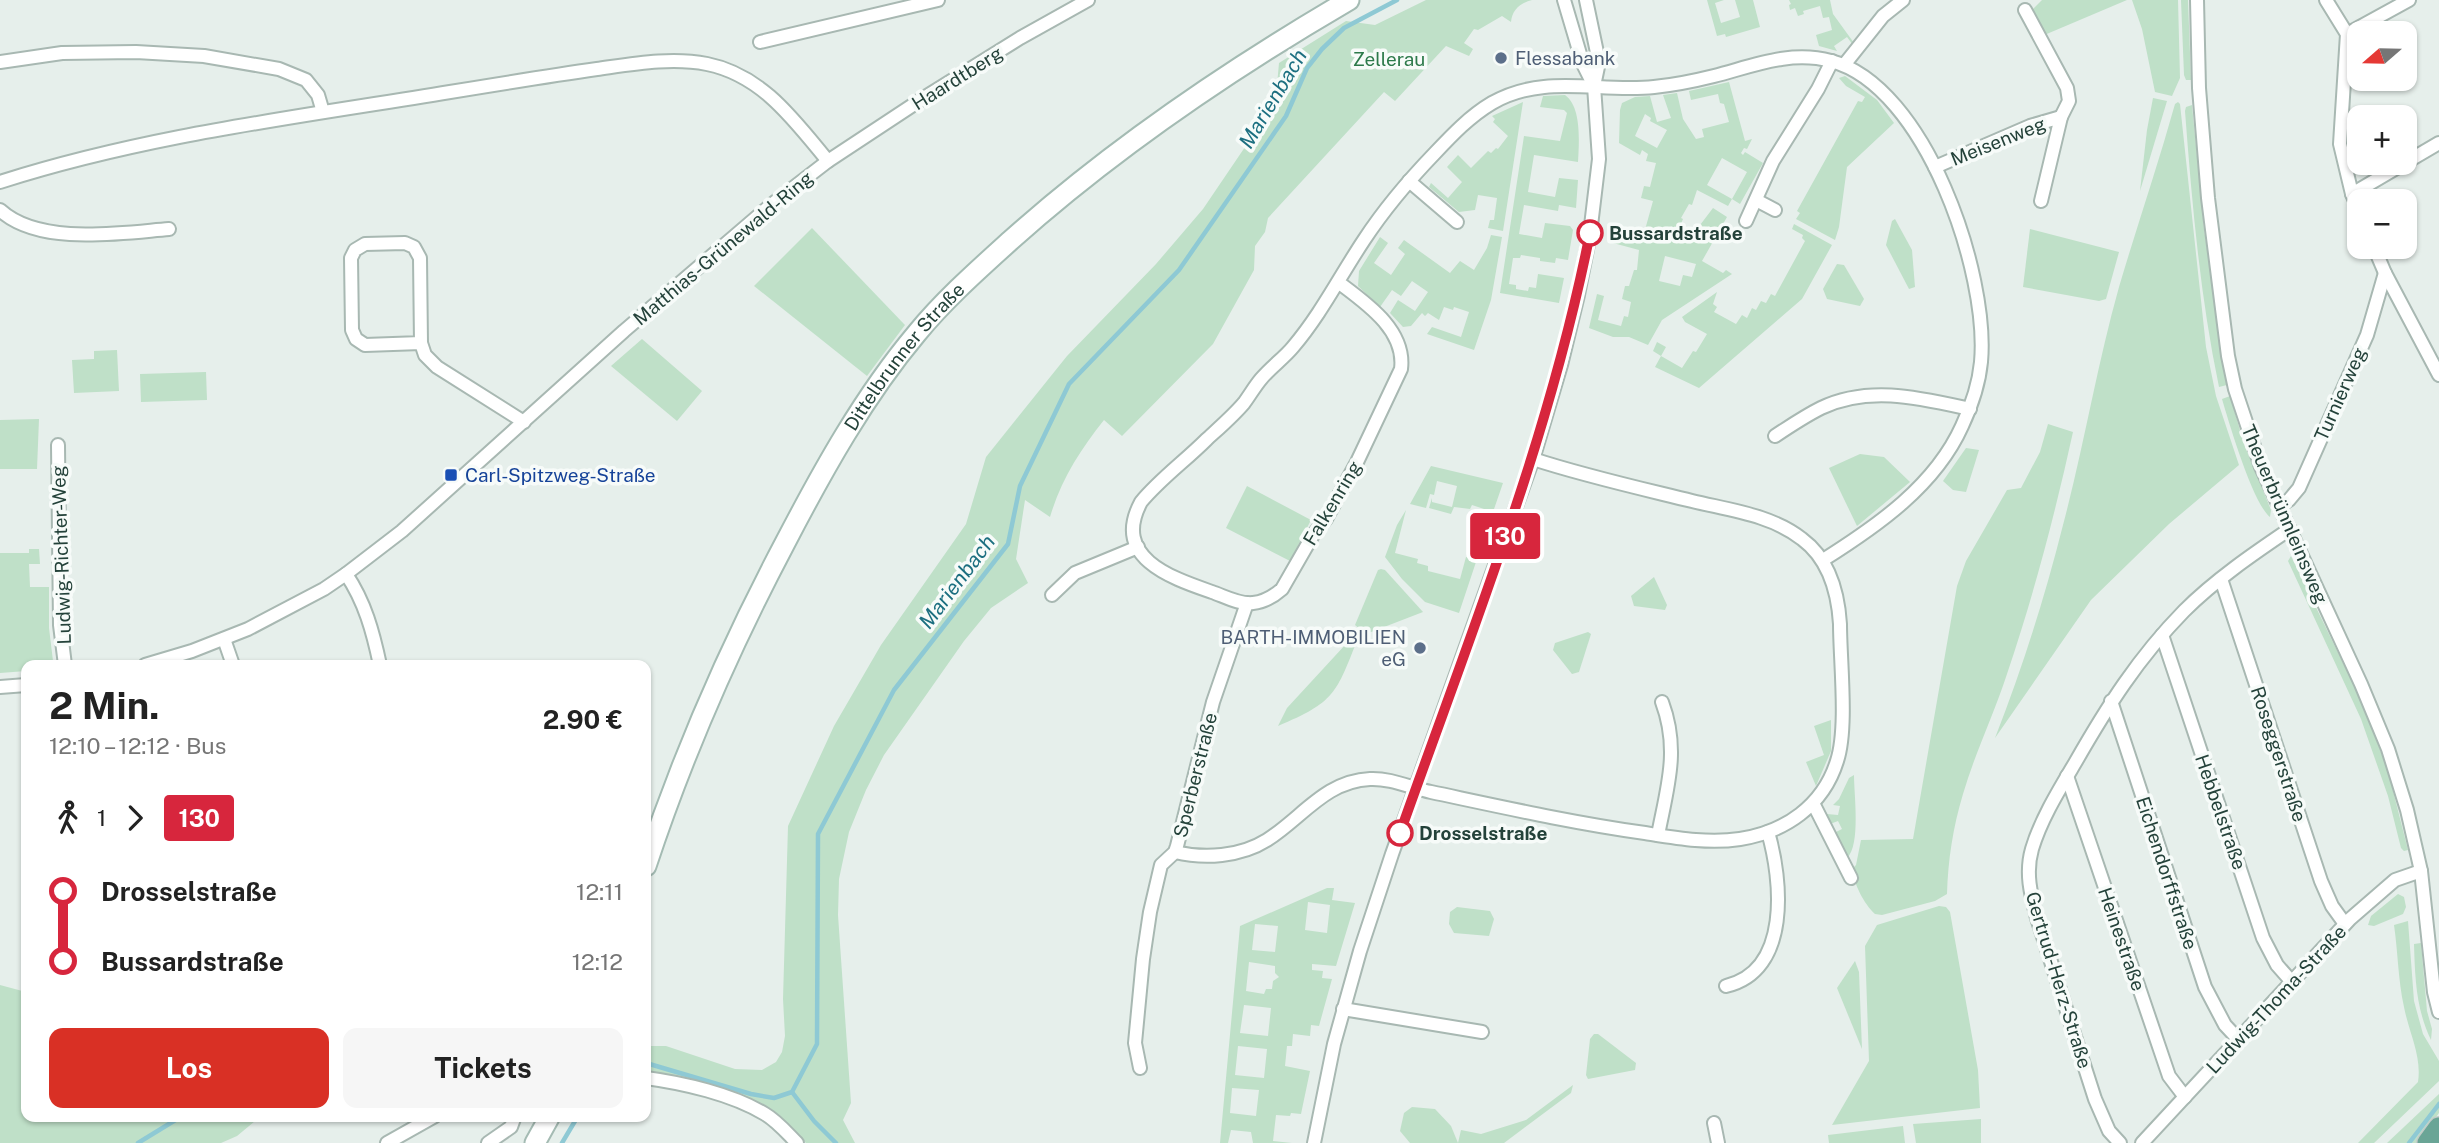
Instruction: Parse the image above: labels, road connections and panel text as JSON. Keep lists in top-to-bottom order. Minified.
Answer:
{"streets":{"street":["Haardtberg","Meisenweg","Matthias-Grünewald-Ring","Dittelbrunner Straße","Turnierweg","Falkenring","Theuerbrünnleinsweg","Ludwig-Richter-Weg","Roseggerstraße","Sperberstraße","Hebbelstraße","Eichendorffstraße","Heinestraße","Gertrud-Herz-Straße","Ludwig-Thoma-Straße"]},"crossings":[["Haardtberg","Matthias-Grünewald-Ring"],["Turnierweg","Theuerbrünnleinsweg"],["Falkenring","Sperberstraße"],["Theuerbrünnleinsweg","Gertrud-Herz-Straße"],["Theuerbrünnleinsweg","Ludwig-Thoma-Straße"],["Roseggerstraße","Gertrud-Herz-Straße"],["Roseggerstraße","Ludwig-Thoma-Straße"],["Hebbelstraße","Gertrud-Herz-Straße"],["Hebbelstraße","Ludwig-Thoma-Straße"],["Eichendorffstraße","Gertrud-Herz-Straße"],["Eichendorffstraße","Ludwig-Thoma-Straße"],["Heinestraße","Gertrud-Herz-Straße"],["Heinestraße","Ludwig-Thoma-Straße"]],"water":["Marienbach"],"parks":["Zellerau"],"places":{"other":["Flessabank","Bussardstraße","BARTH-IMMOBILIEN eG","Drosselstraße"],"transit":["Carl-Spitzweg-Straße"]},"lines":["bus line 130"],"north":"left","page":{"on_map":"130","map_buttons":["+","−"],"heading":["2 Min.","12:10 – 12:12 · Bus","2.90 €"],"legs":["1","130"],"list":[{"name":"Drosselstraße","value":"12:11"},{"name":"Bussardstraße","value":"12:12"}],"buttons":["Los","Tickets"]}}
